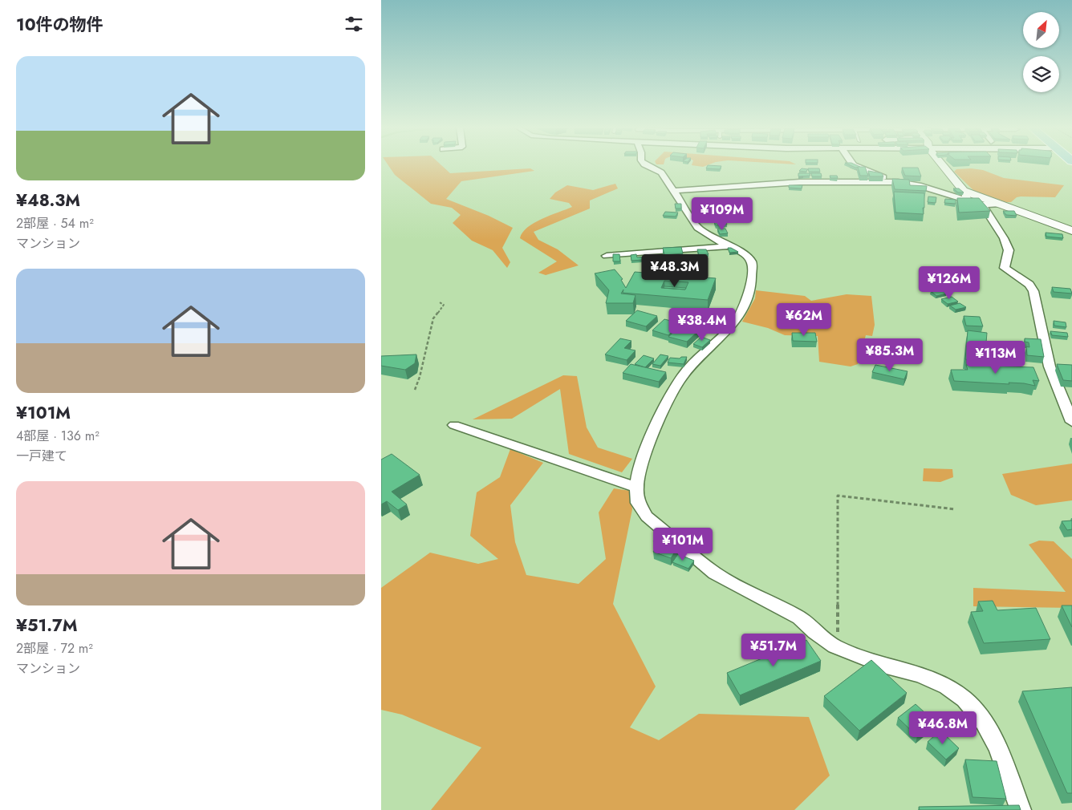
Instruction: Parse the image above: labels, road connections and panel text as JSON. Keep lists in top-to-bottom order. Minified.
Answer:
{"north":"top right","page":{"heading":"10件の物件","list":[{"name":"¥48.3M","note":"2部屋 · 54 m² · マンション"},{"name":"¥101M","note":"4部屋 · 136 m² · 一戸建て"},{"name":"¥51.7M","note":"2部屋 · 72 m² · マンション"}],"price":["¥109M","¥48.3M","¥126M","¥62M","¥38.4M","¥85.3M","¥113M","¥101M","¥51.7M","¥46.8M"]}}
